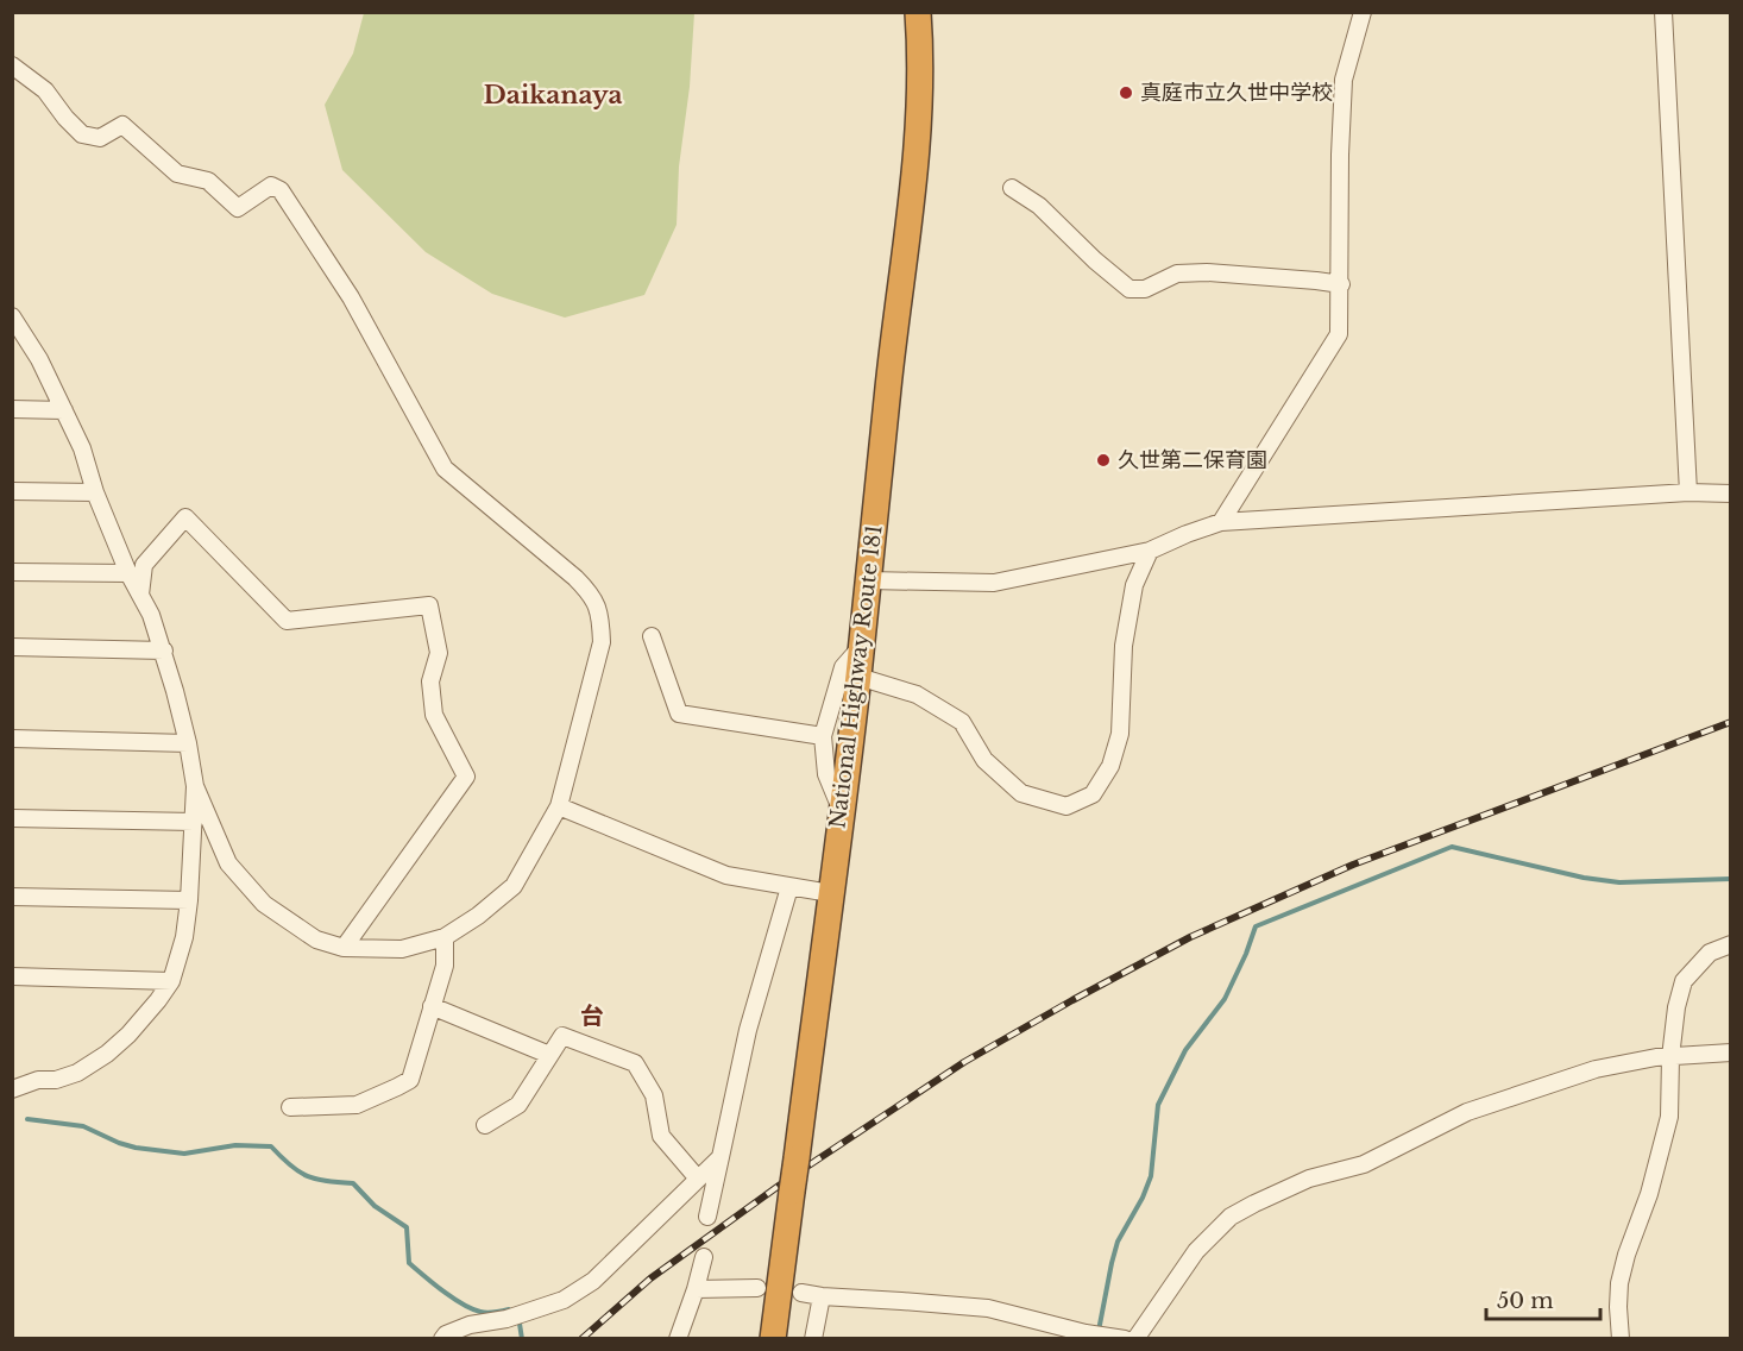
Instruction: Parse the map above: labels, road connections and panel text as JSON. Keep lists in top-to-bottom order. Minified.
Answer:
{"streets":{"highway":["National Highway Route 181"]},"districts":["Daikanaya","台"],"places":["真庭市立久世中学校","久世第二保育園"],"scale_bar":"50 m"}
